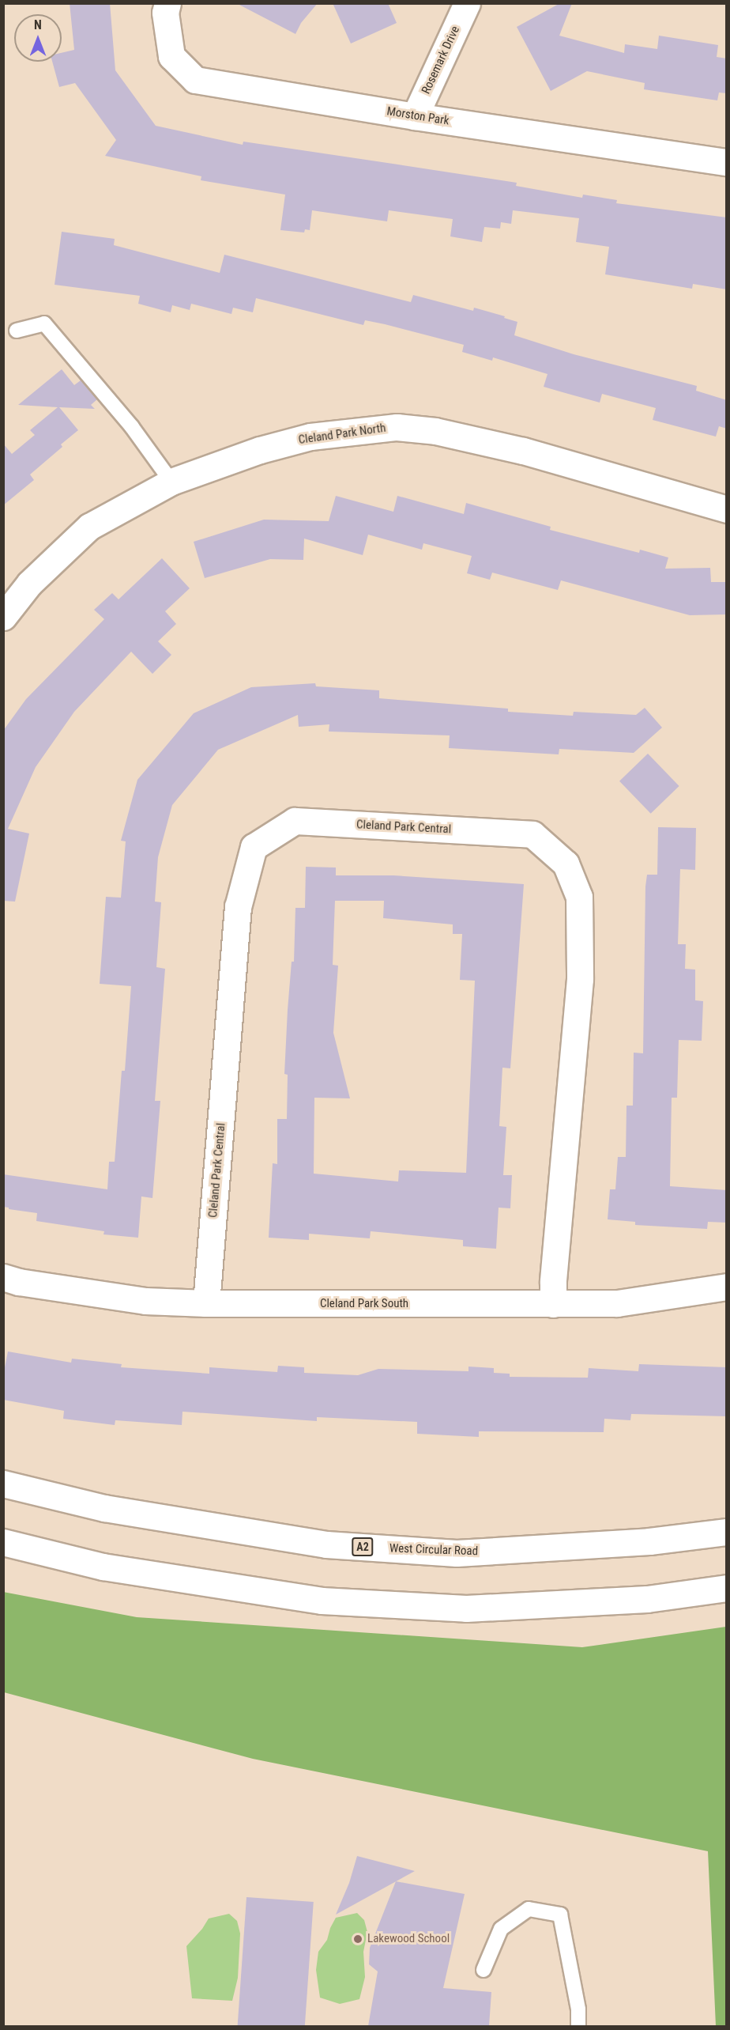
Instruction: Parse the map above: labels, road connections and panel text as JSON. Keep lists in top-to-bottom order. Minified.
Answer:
{"streets":{"main road":["Rosemark Drive","Morston Park","Cleland Park North","Cleland Park Central","Cleland Park South","A2","West Circular Road"]},"crossings":[["Rosemark Drive","Morston Park"],["Cleland Park Central","Cleland Park South"]],"places":["Lakewood School"],"north":"top"}
